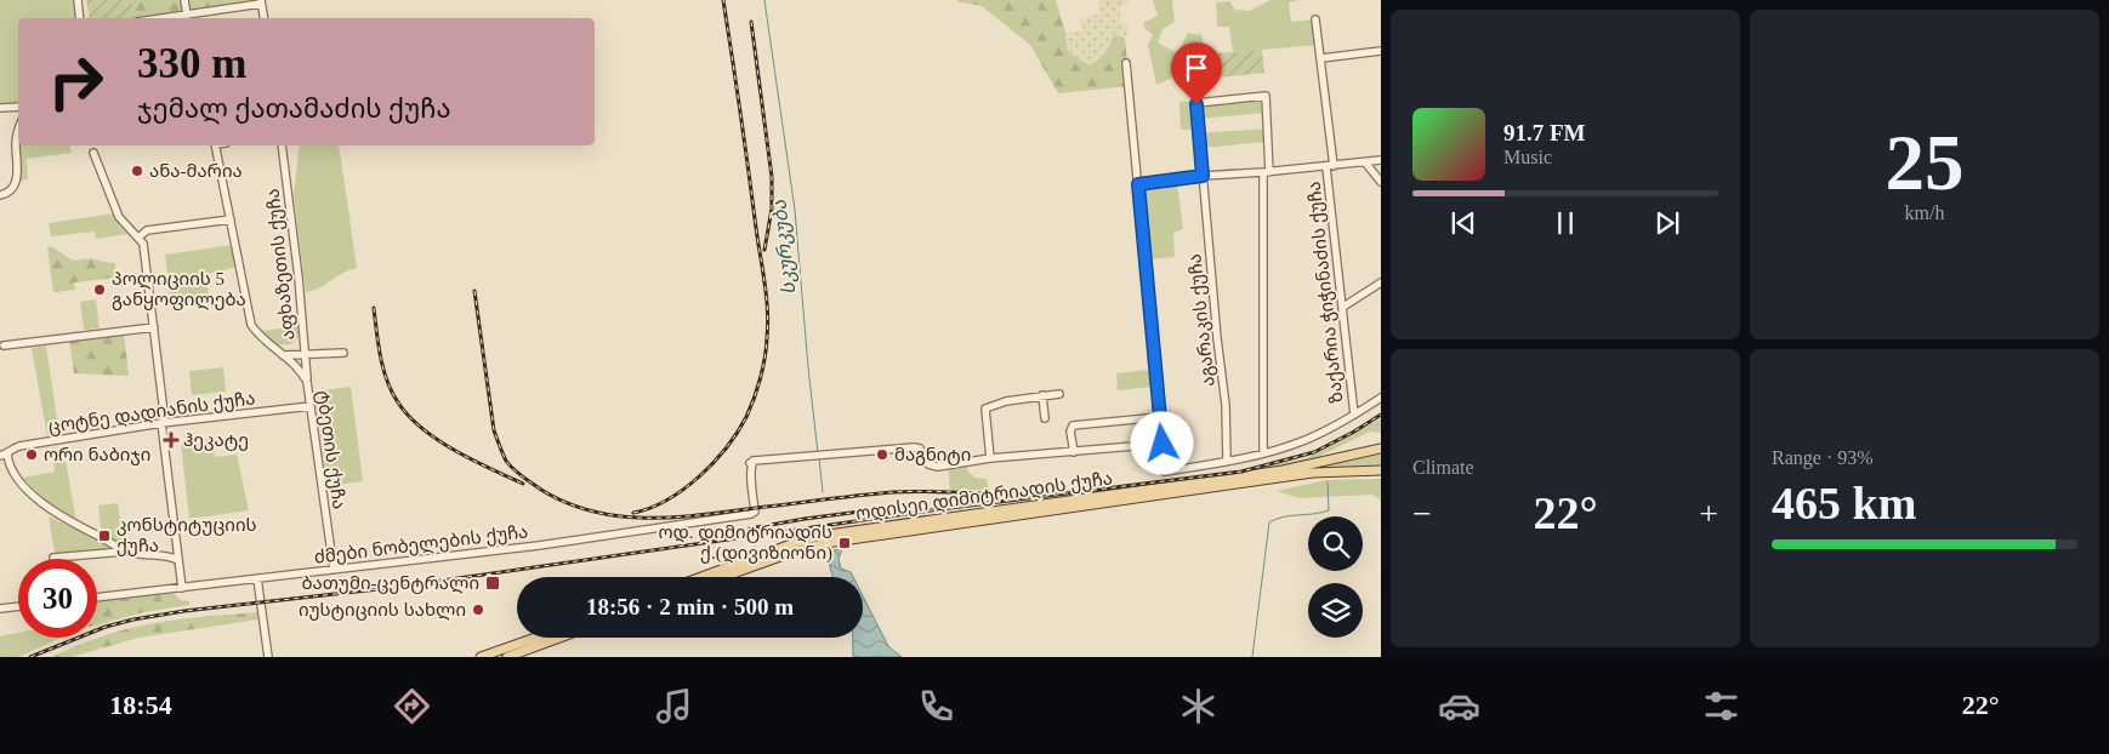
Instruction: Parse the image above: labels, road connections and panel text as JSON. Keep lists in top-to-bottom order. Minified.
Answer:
{"streets":{"main road":["ოდისეი დიმიტრიადის ქუჩა"],"street":["აფხაზეთის ქუჩა","ზაქარია ჭიჭინაძის ქუჩა","აგარაკის ქუჩა","ცოტნე დადიანის ქუჩა","ტბეთის ქუჩა","ძმები ნობელების ქუჩა"]},"crossings":[["აფხაზეთის ქუჩა","ტბეთის ქუჩა"],["ცოტნე დადიანის ქუჩა","ტბეთის ქუჩა"],["ტბეთის ქუჩა","ძმები ნობელების ქუჩა"]],"water":["სკურკუბა"],"places":{"other":["ანა-მარია","პოლიციის 5 განყოფილება","ორი ნაბიჯი","მაგნიტი","იუსტიციის სახლი"],"health":["ჰეკატე"],"transit":["კონსტიტუციის ქუჩა","ოდ. დიმიტრიადის ქ.(დივიზიონი)","ბათუმი-ცენტრალი"]},"page":{"tile":[["25","km/h"],"Climate",["Range · 93%","465 km"]],"turn":["330 m","ჯემალ ქათამაძის ქუჩა"],"song":["91.7 FM","Music"],"heat":["−","22°","+"],"limit":"30","trip":"18:56 · 2 min · 500 m","tabs":["18:54","22°"]}}
